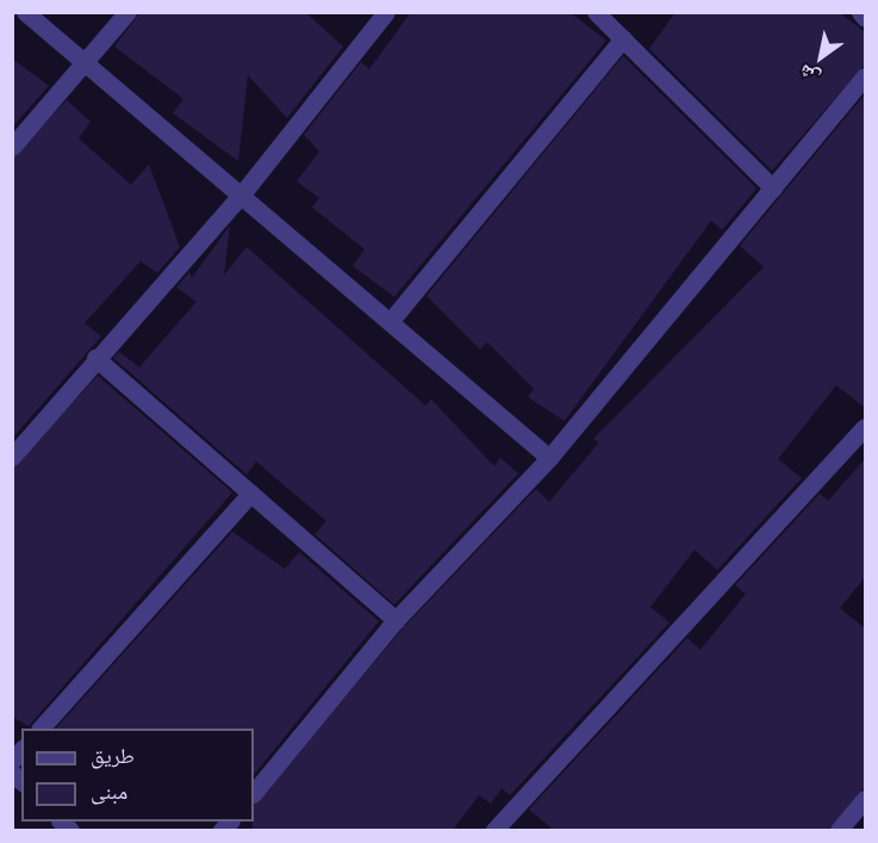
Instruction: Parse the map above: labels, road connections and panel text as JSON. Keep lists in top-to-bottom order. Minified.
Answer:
{"legend":["طريق","مبنى"],"north":"bottom left"}
